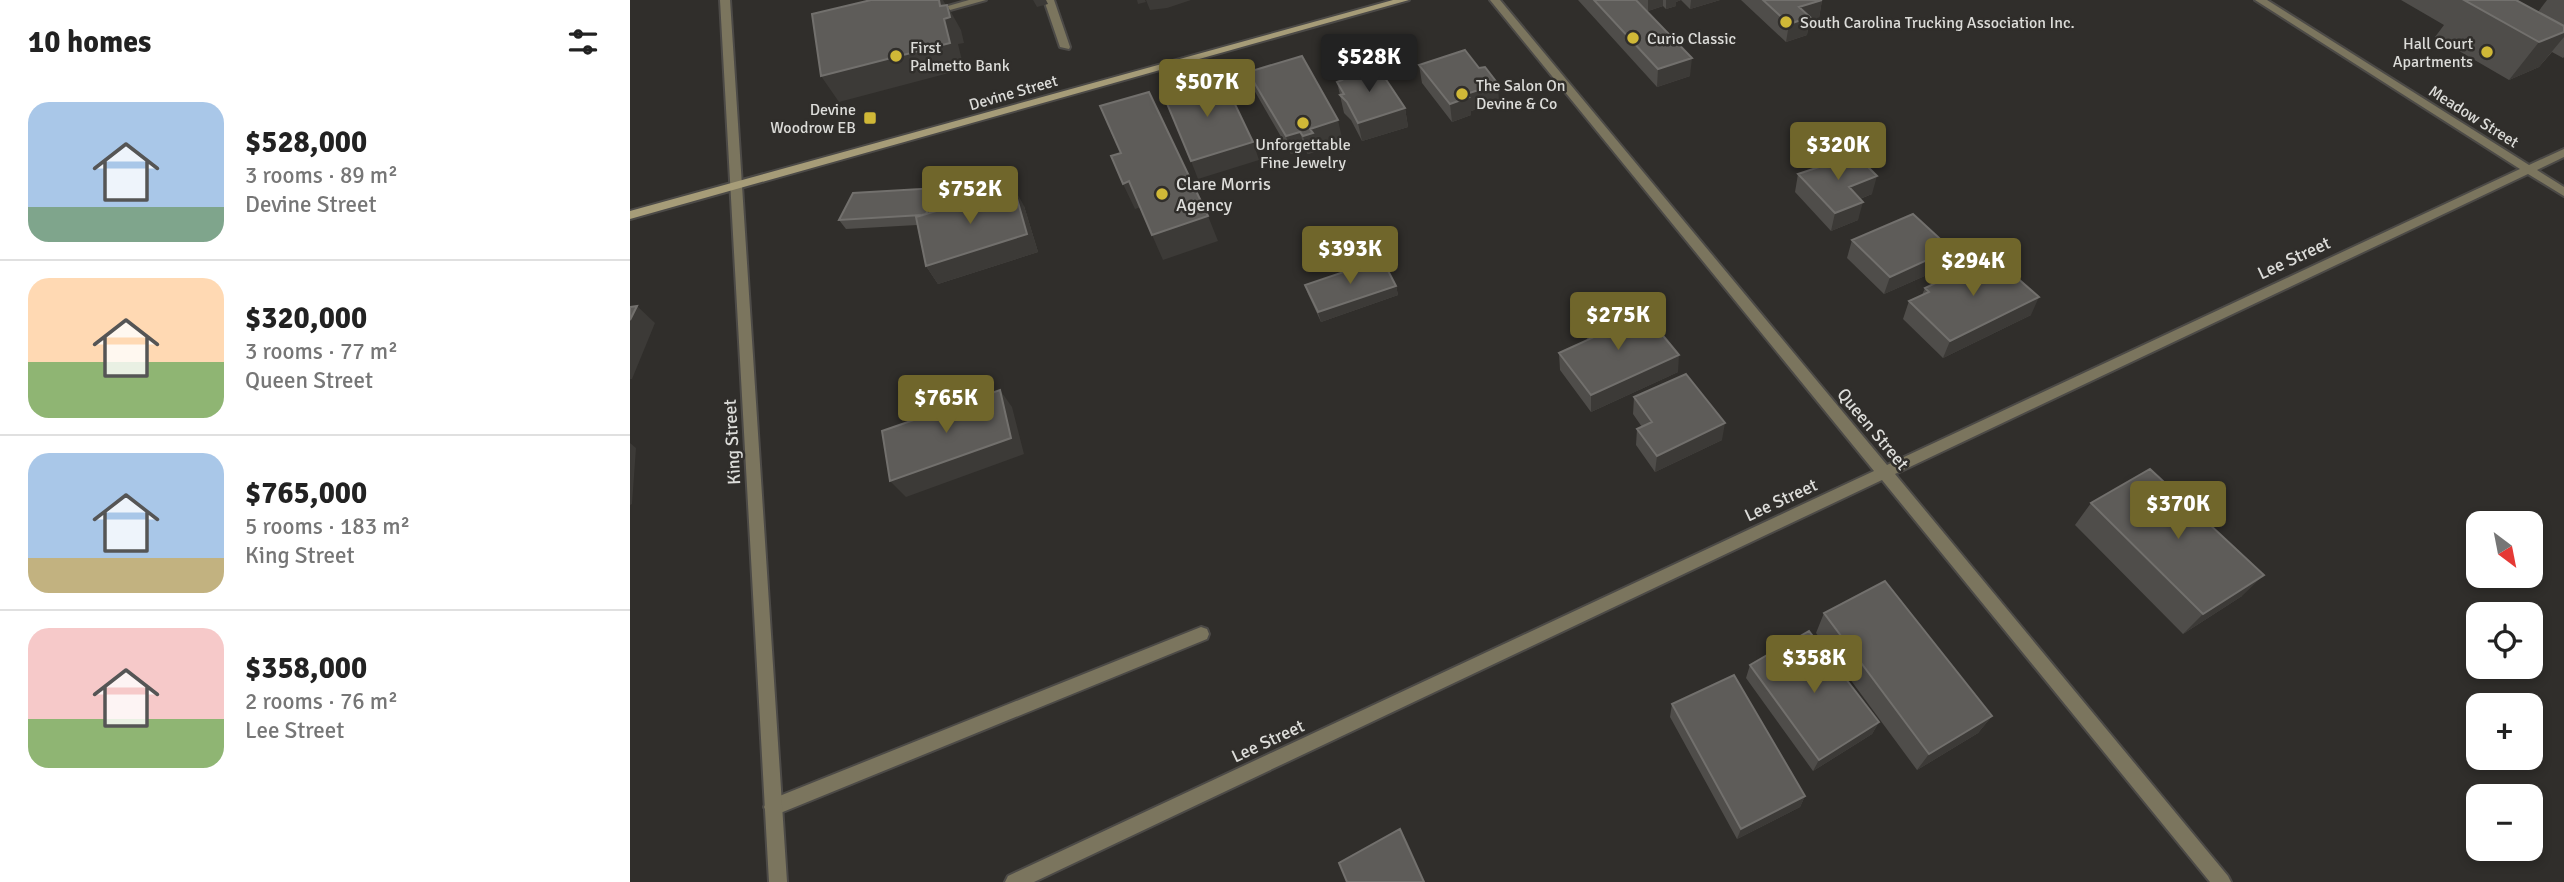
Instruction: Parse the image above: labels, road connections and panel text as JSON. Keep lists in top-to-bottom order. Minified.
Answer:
{"streets":{"main road":["Devine Street"],"street":["Meadow Street","Lee Street","Queen Street","King Street"]},"crossings":[["Devine Street","King Street"],["Meadow Street","Lee Street"],["Lee Street","Queen Street"]],"places":{"other":["South Carolina Trucking Association Inc.","Curio Classic","Hall Court Apartments","First Palmetto Bank","The Salon On Devine & Co","Unforgettable Fine Jewelry","Clare Morris Agency"],"transit":["Devine Woodrow EB"]},"north":"bottom right","page":{"heading":"10 homes","price":["$528K","$507K","$320K","$752K","$393K","$294K","$275K","$765K","$370K","$358K"],"list":[{"name":"$528,000","note":"3 rooms · 89 m² · Devine Street"},{"name":"$320,000","note":"3 rooms · 77 m² · Queen Street"},{"name":"$765,000","note":"5 rooms · 183 m² · King Street"},{"name":"$358,000","note":"2 rooms · 76 m² · Lee Street"}],"map_buttons":["+","−"]}}
